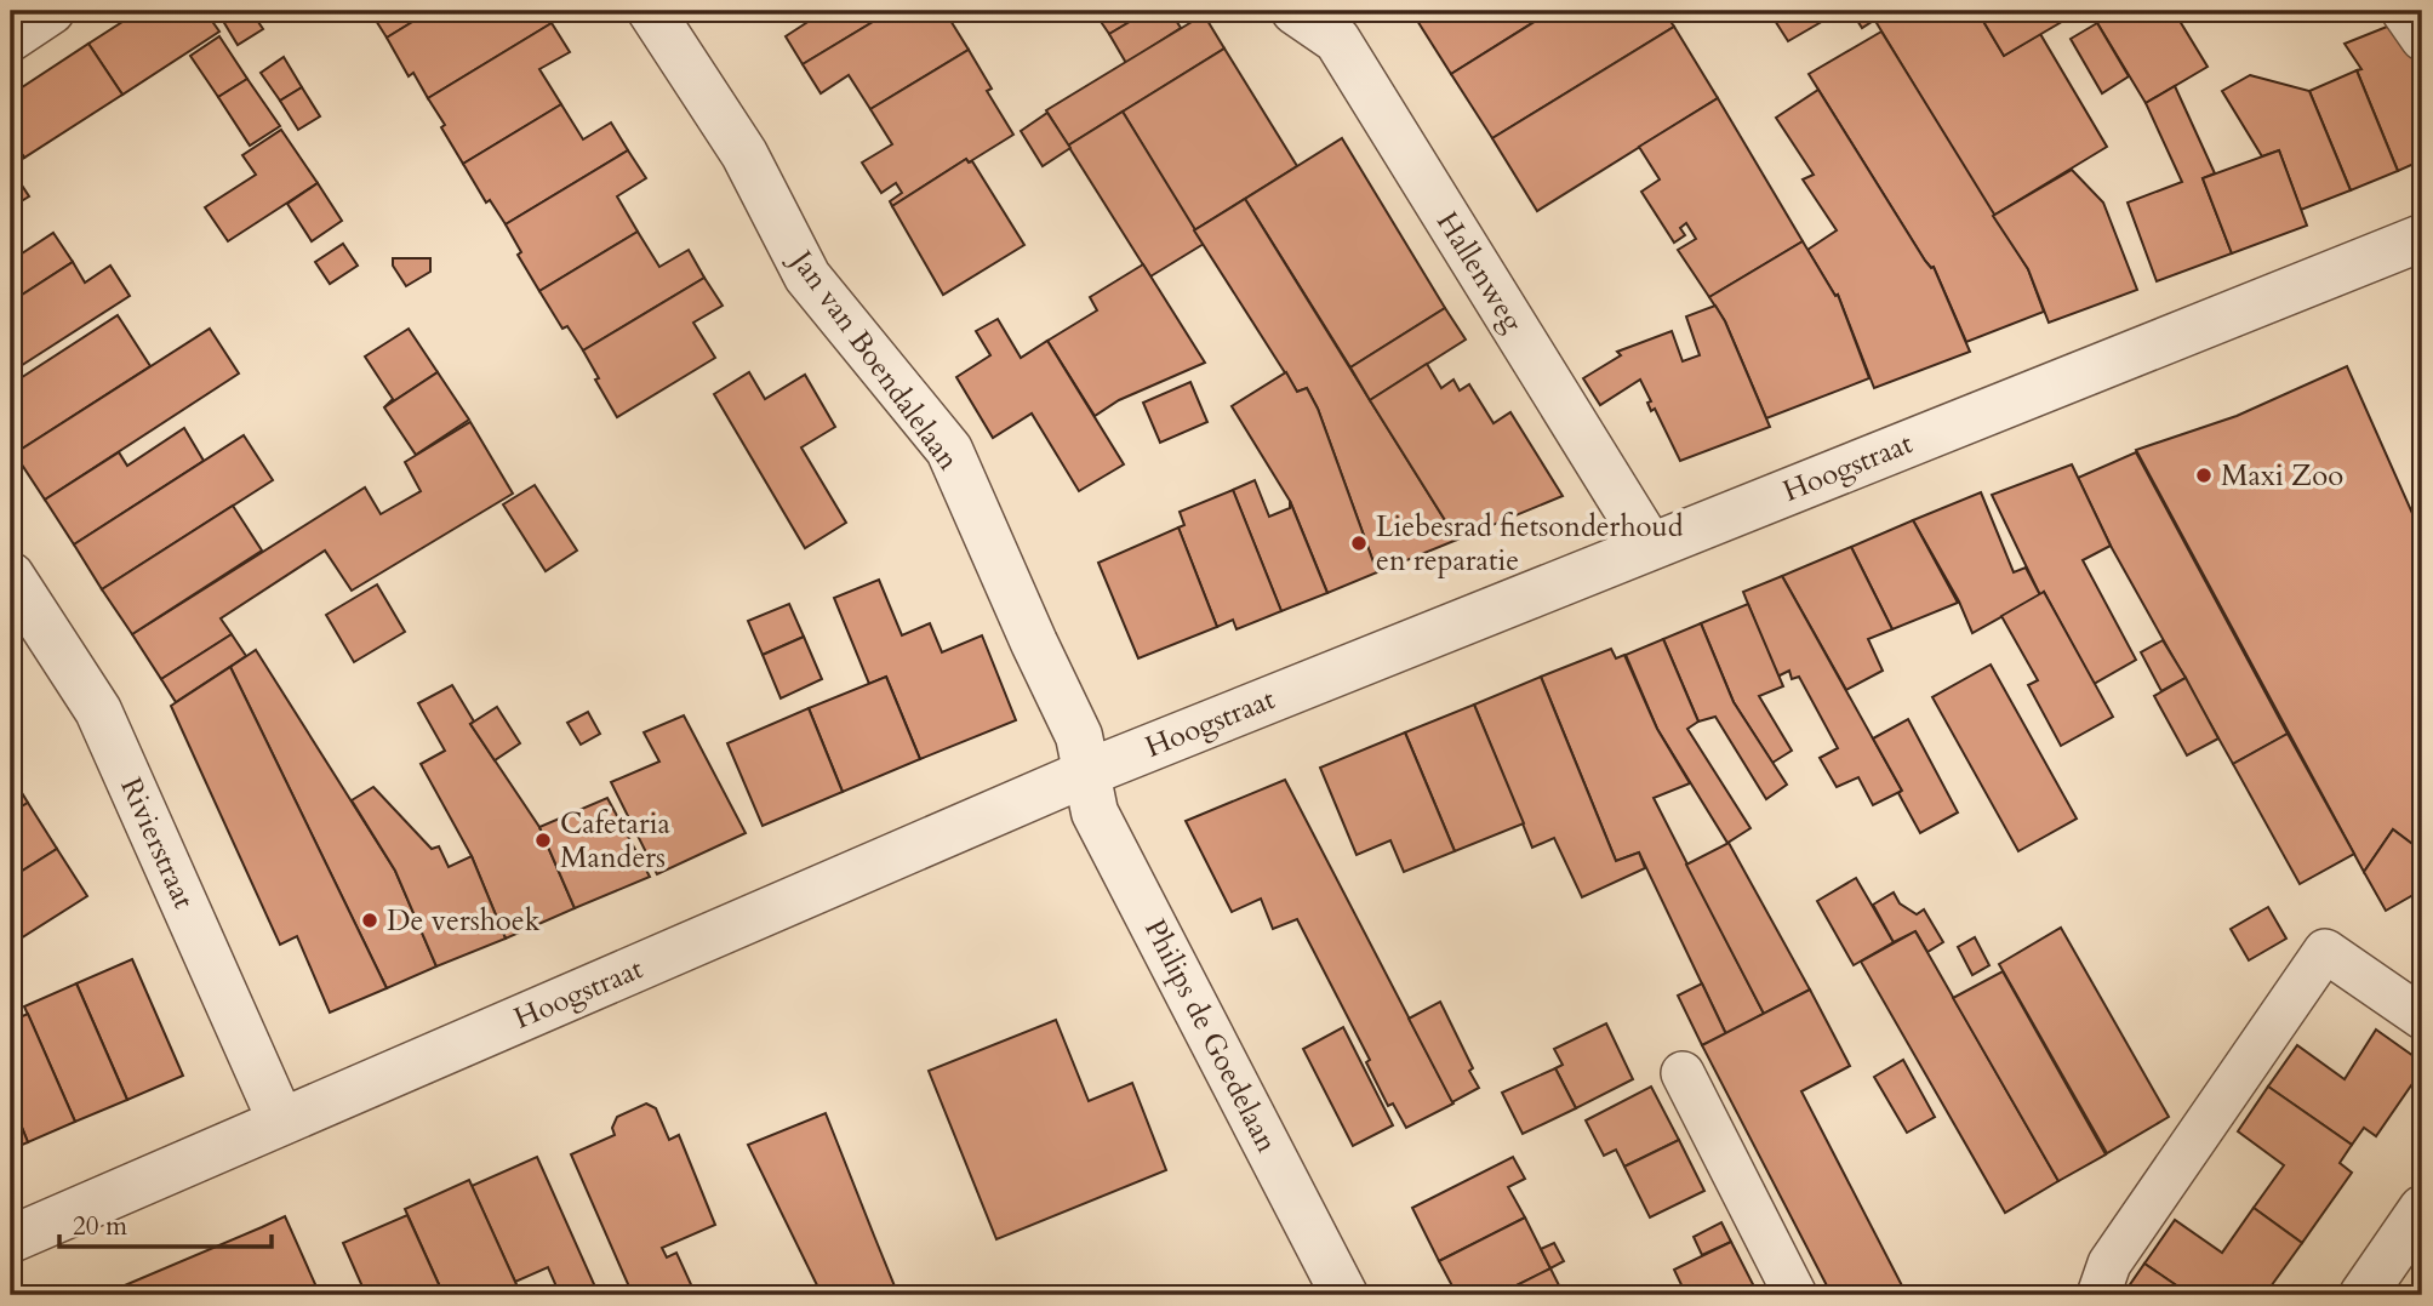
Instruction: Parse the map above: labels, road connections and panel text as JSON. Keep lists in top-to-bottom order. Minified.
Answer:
{"streets":{"street":["Hallenweg","Jan van Boendalelaan","Hoogstraat","Rivierstraat","Philips de Goedelaan"]},"crossings":[["Hallenweg","Hoogstraat"],["Jan van Boendalelaan","Hoogstraat"],["Jan van Boendalelaan","Philips de Goedelaan"],["Hoogstraat","Rivierstraat"],["Hoogstraat","Philips de Goedelaan"]],"places":["Maxi Zoo","Liebesrad fietsonderhoud en reparatie","Cafetaria Manders","De vershoek"],"scale_bar":"20 m"}
